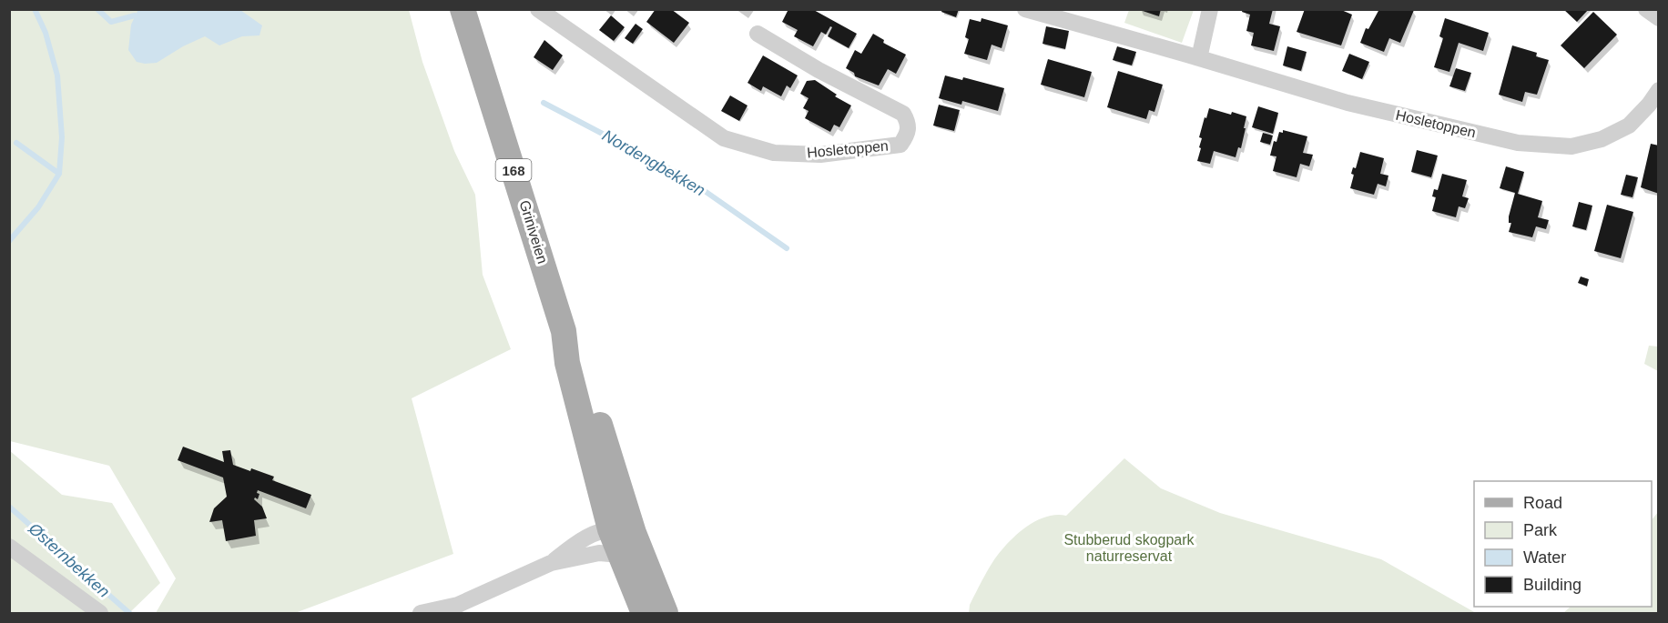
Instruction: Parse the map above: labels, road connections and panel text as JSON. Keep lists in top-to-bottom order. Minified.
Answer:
{"streets":{"main road":["168","Griniveien"],"street":["Hosletoppen"]},"water":["Nordengbekken","Østernbekken"],"parks":["Stubberud skogpark naturreservat"],"legend":["Road","Park","Water","Building"]}
